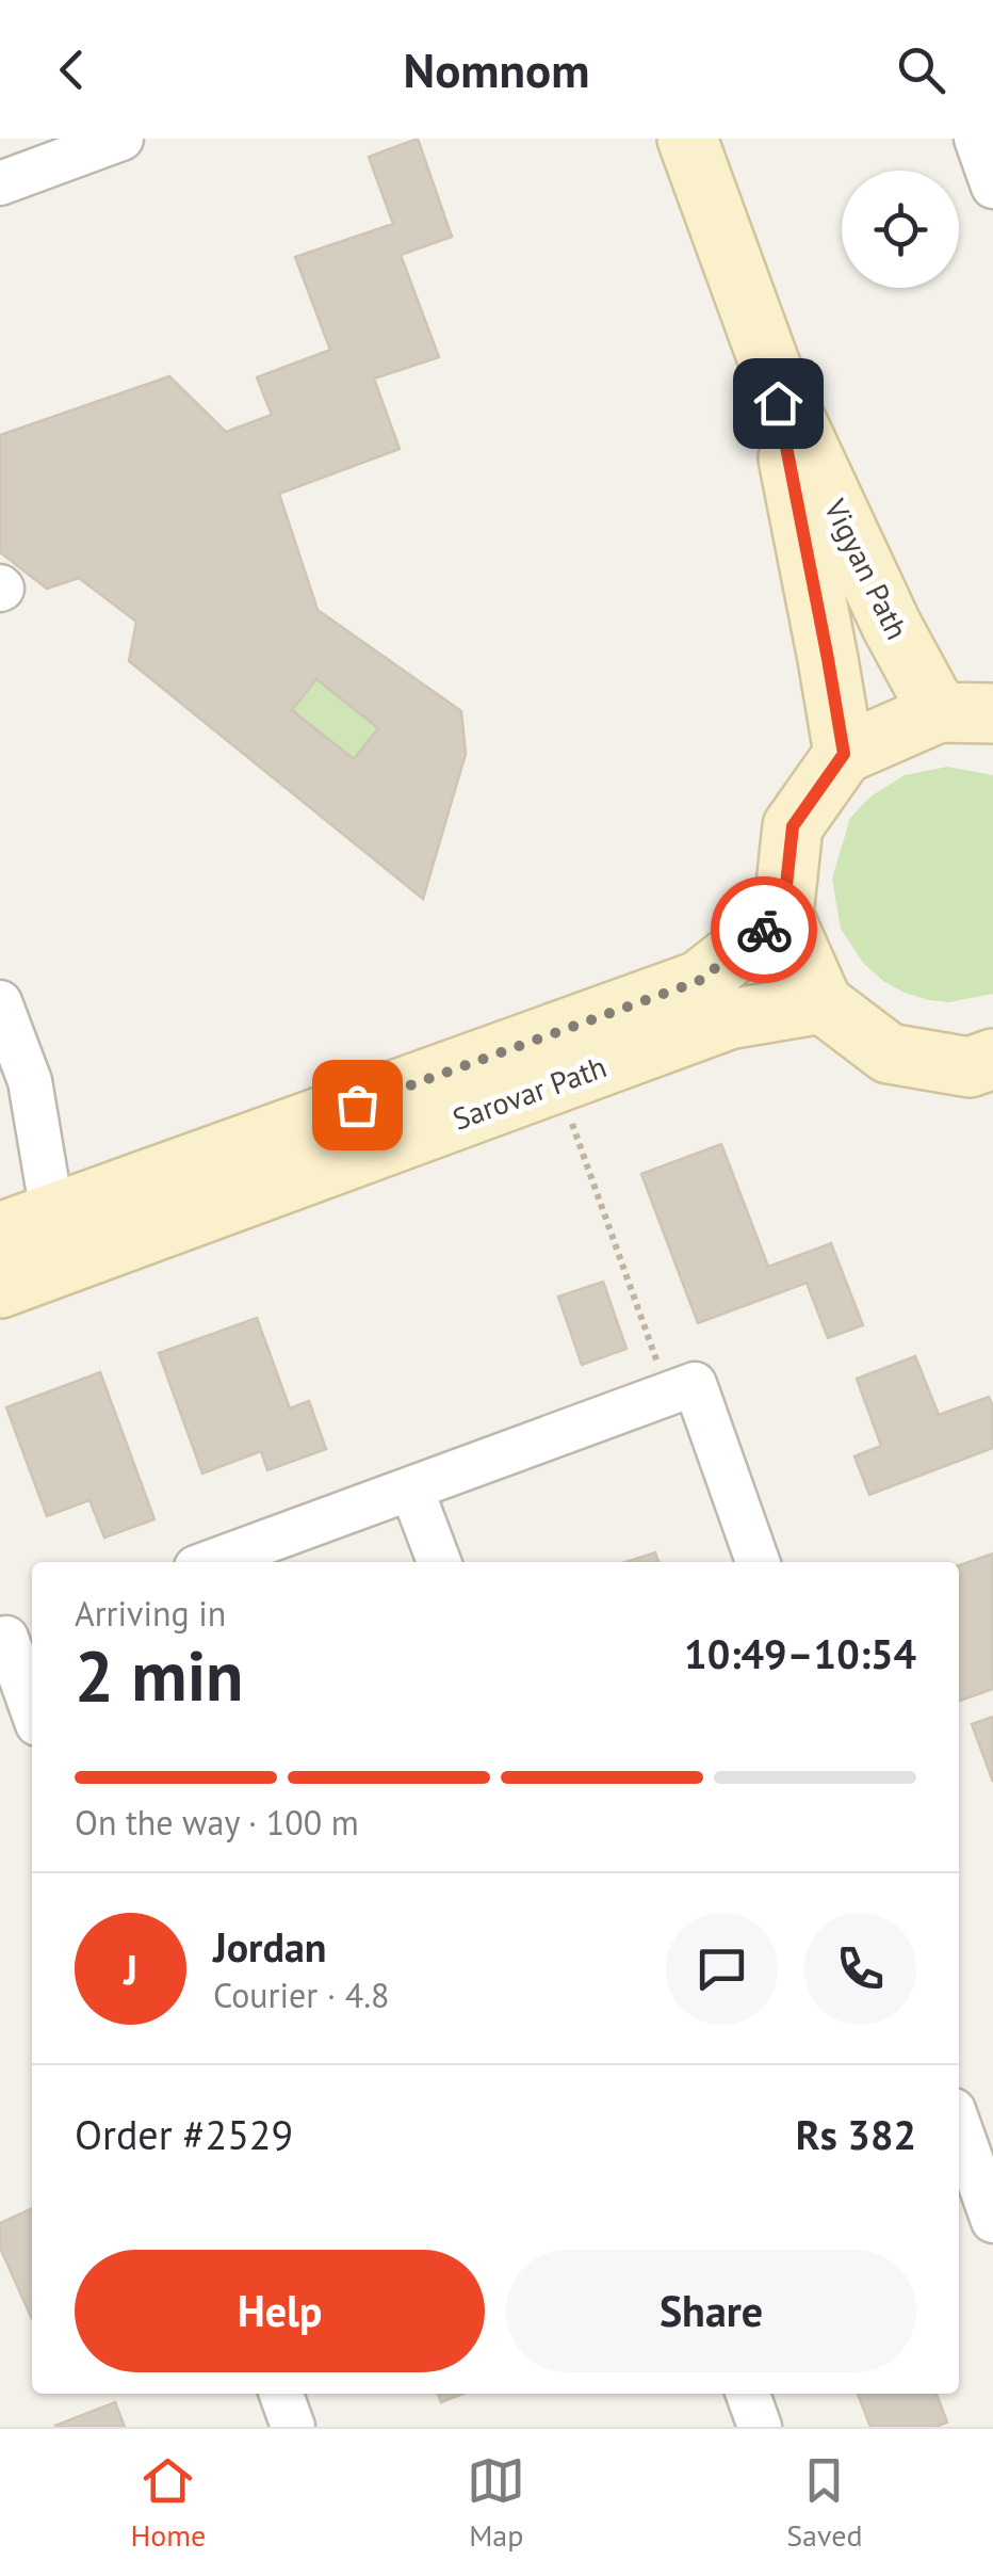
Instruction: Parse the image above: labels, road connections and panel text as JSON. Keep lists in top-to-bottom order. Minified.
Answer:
{"streets":{"main road":["Vigyan Path","Sarovar Path"]},"page":{"header":"Nomnom","heading":["2 min","Arriving in","10:49–10:54"],"panel":["Jordan","Courier · 4.8","Order #2529","Rs 382"],"bar":"On the way · 100 m","round":"J","buttons":["Help","Share"],"tabs":["Home","Map","Saved"]}}
